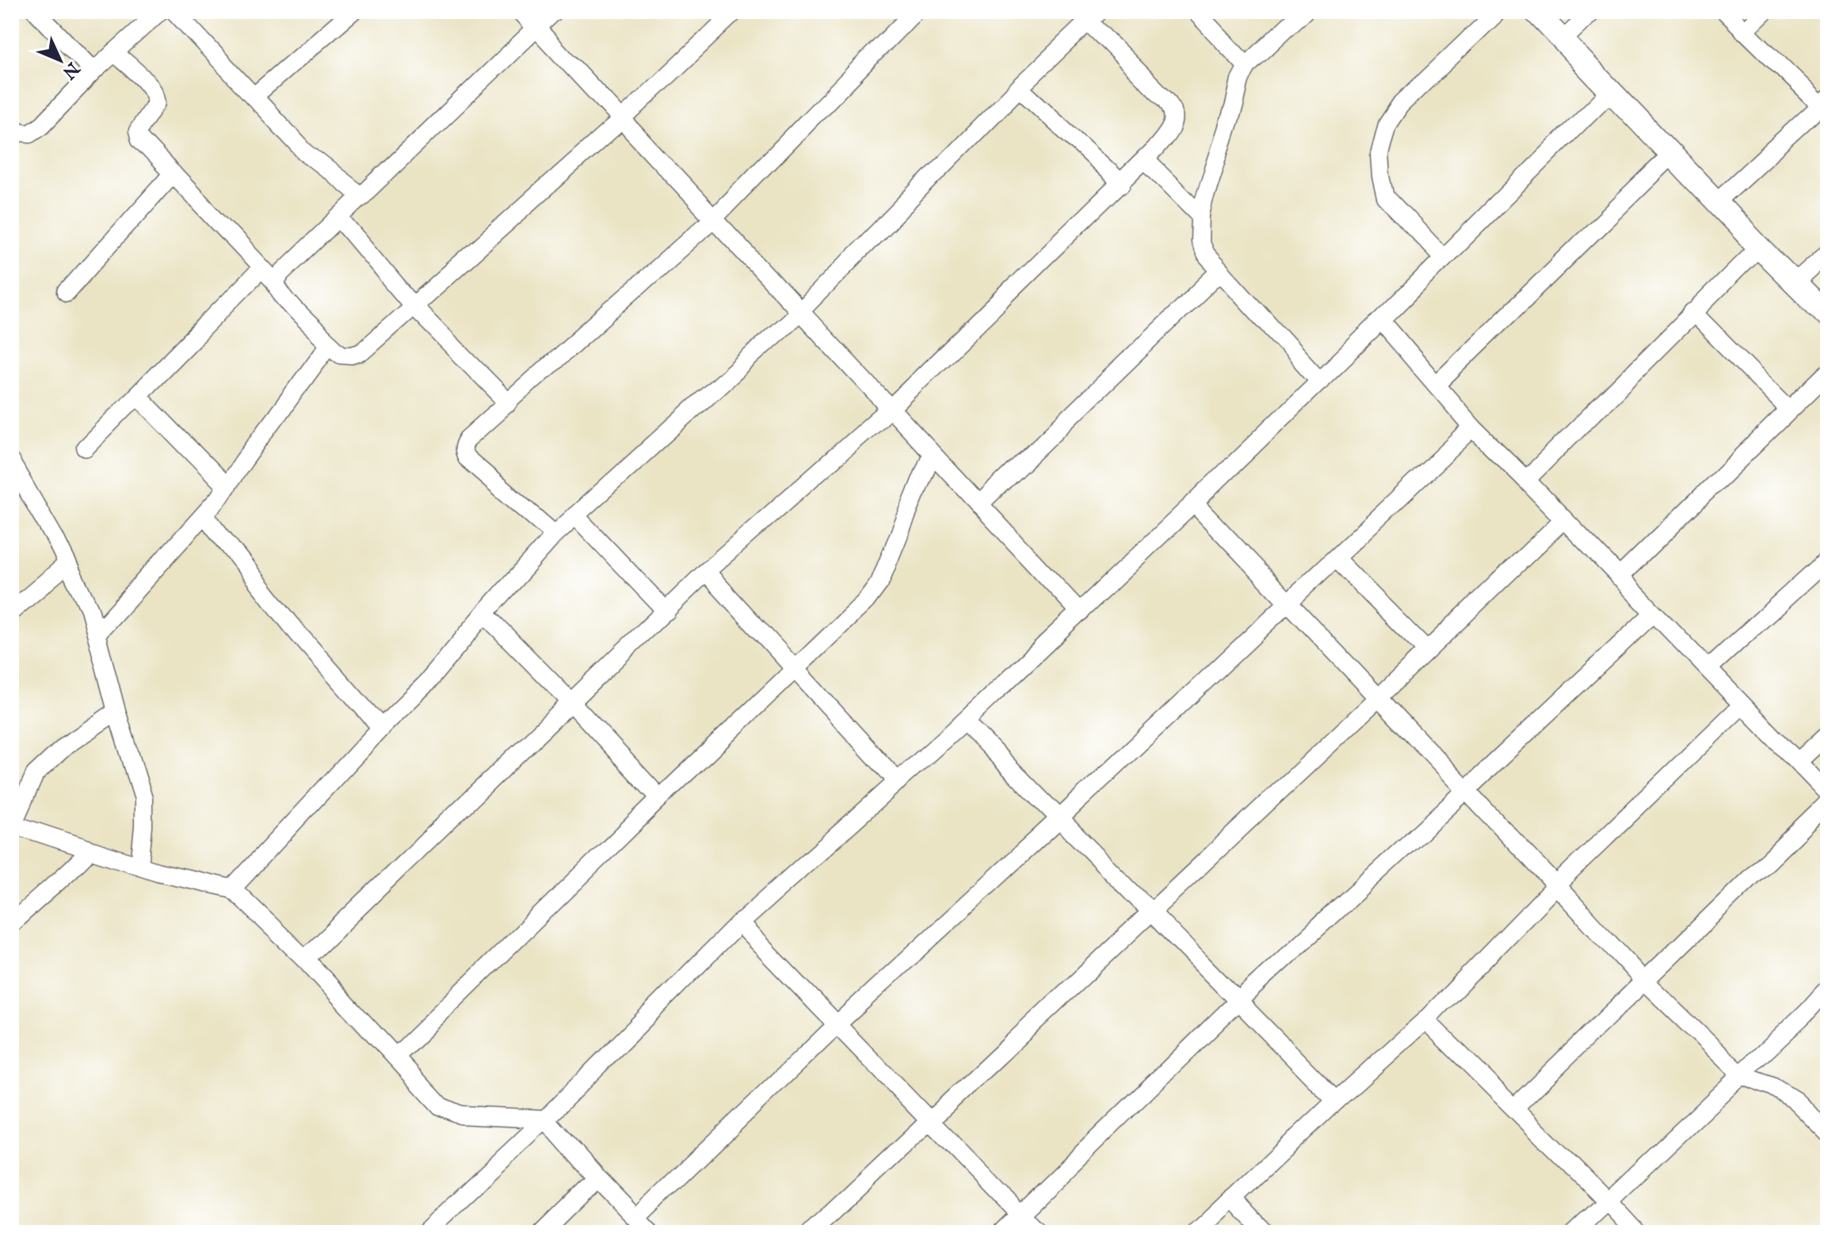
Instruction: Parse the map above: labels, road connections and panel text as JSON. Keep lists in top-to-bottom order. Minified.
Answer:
{"north":"bottom right"}
